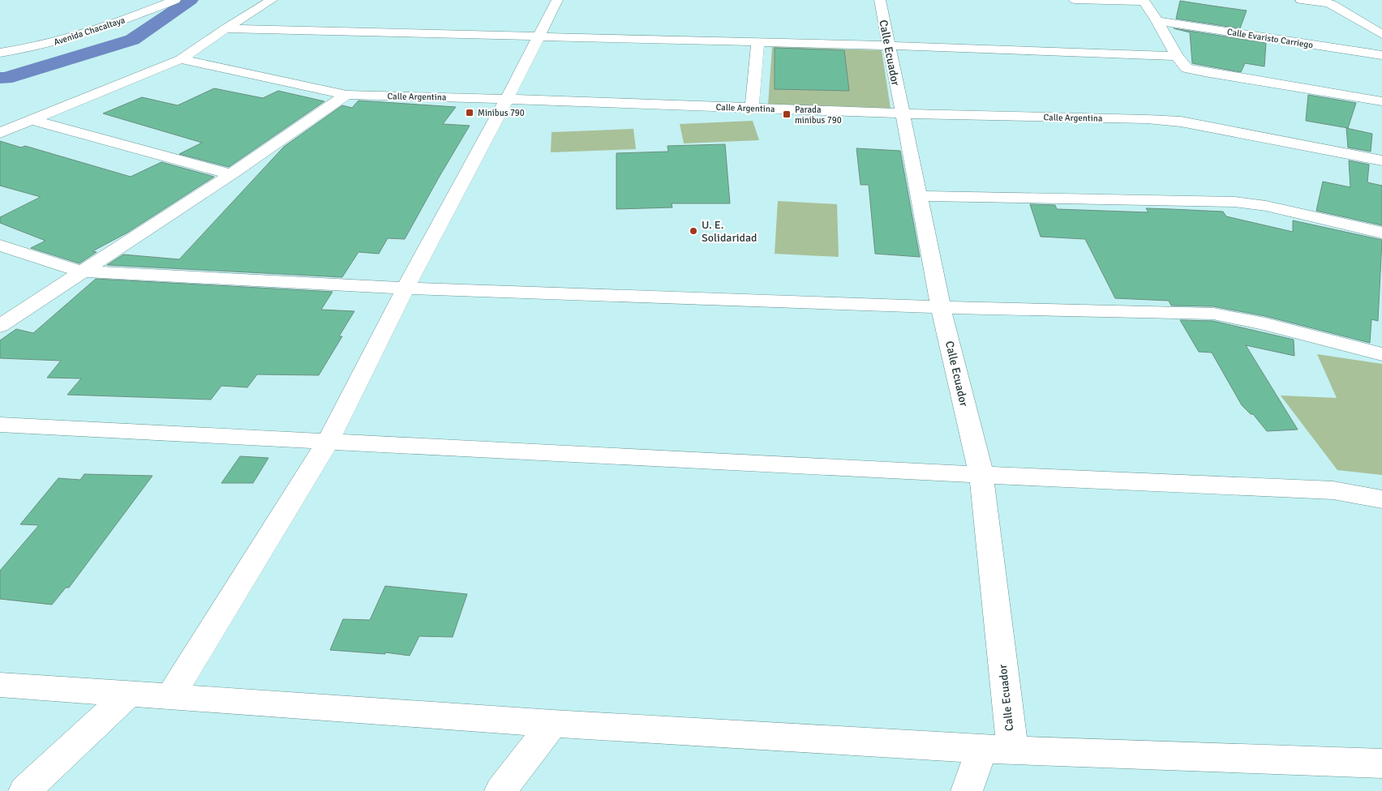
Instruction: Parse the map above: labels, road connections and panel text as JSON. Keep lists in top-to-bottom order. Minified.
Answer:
{"streets":{"street":["Avenida Chacaltaya","Calle Evaristo Carriego","Calle Ecuador","Calle Argentina"]},"crossings":[["Calle Ecuador","Calle Argentina"]],"places":{"transit":["Minibus 790","Parada minibus 790"],"other":["U. E. Solidaridad"]}}
